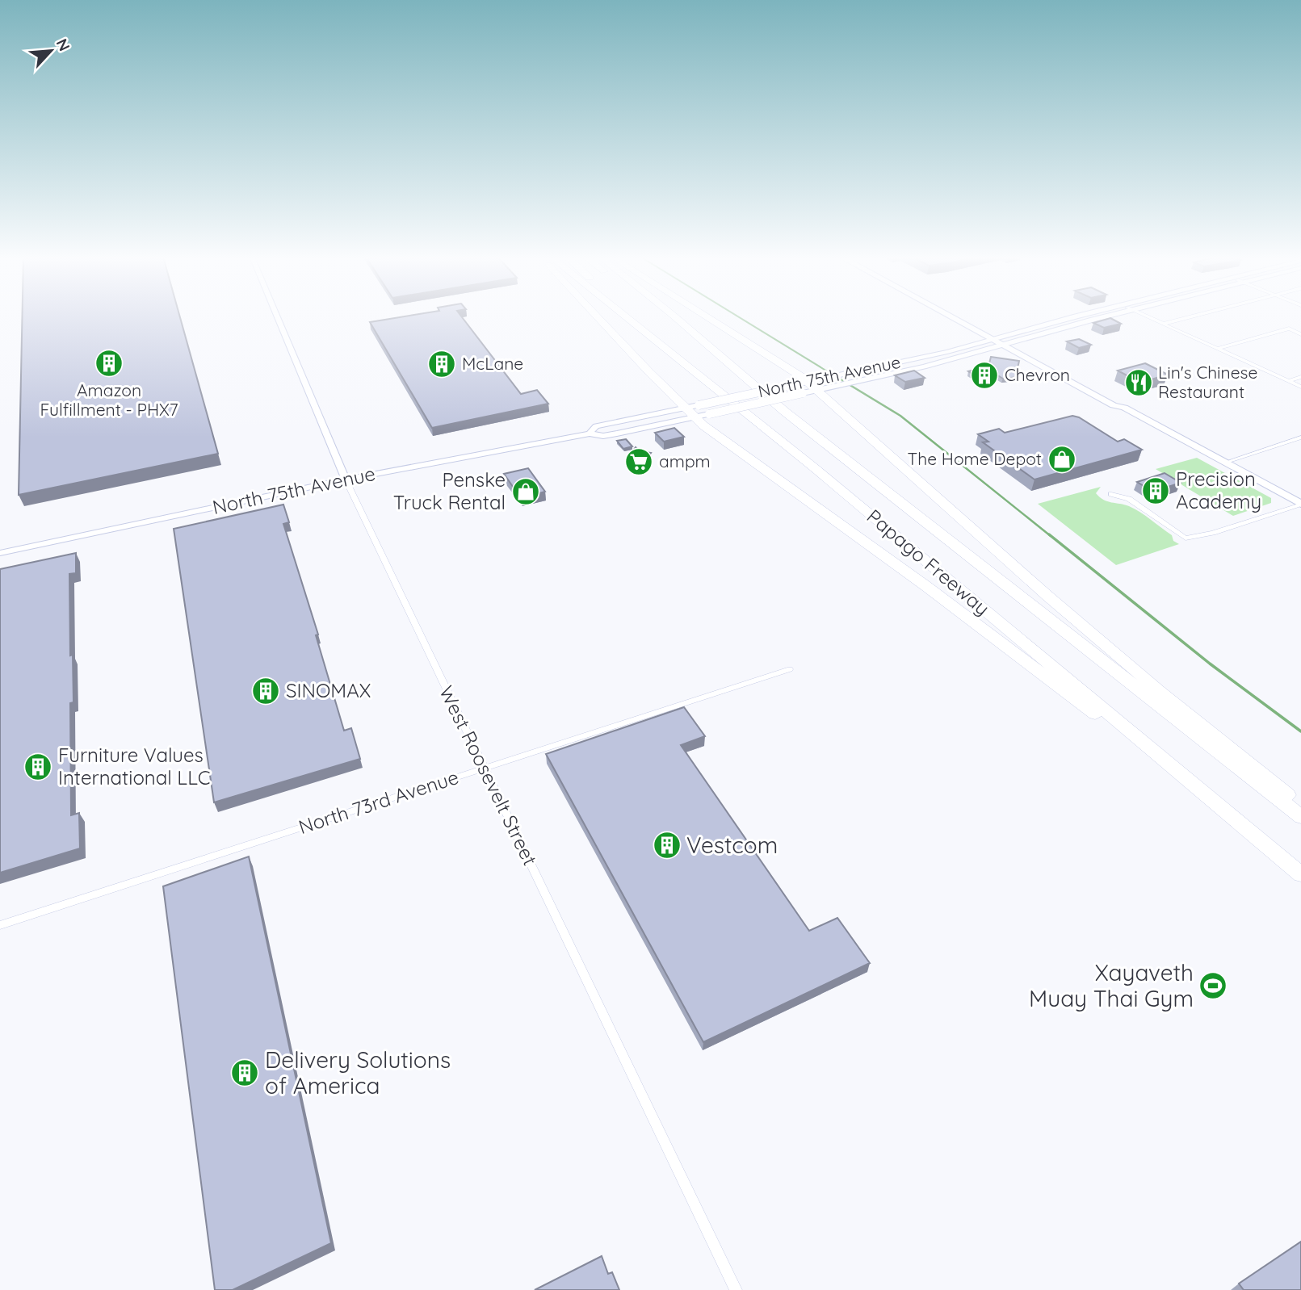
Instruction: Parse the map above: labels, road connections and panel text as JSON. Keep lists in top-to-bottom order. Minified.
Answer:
{"streets":{"highway":["Papago Freeway"],"main road":["North 75th Avenue","West Roosevelt Street"],"street":["North 73rd Avenue"]},"crossings":[["North 75th Avenue","West Roosevelt Street"],["West Roosevelt Street","North 73rd Avenue"]],"places":{"building":["Amazon Fulfillment - PHX7","McLane","Chevron","Precision Academy","SINOMAX","Furniture Values International LLC","Vestcom","Delivery Solutions of America"],"restaurant":["Lin's Chinese Restaurant"],"shop":["The Home Depot","Penske Truck Rental"],"supermarket":["ampm"],"sports":["Xayaveth Muay Thai Gym"]},"north":"top right"}
